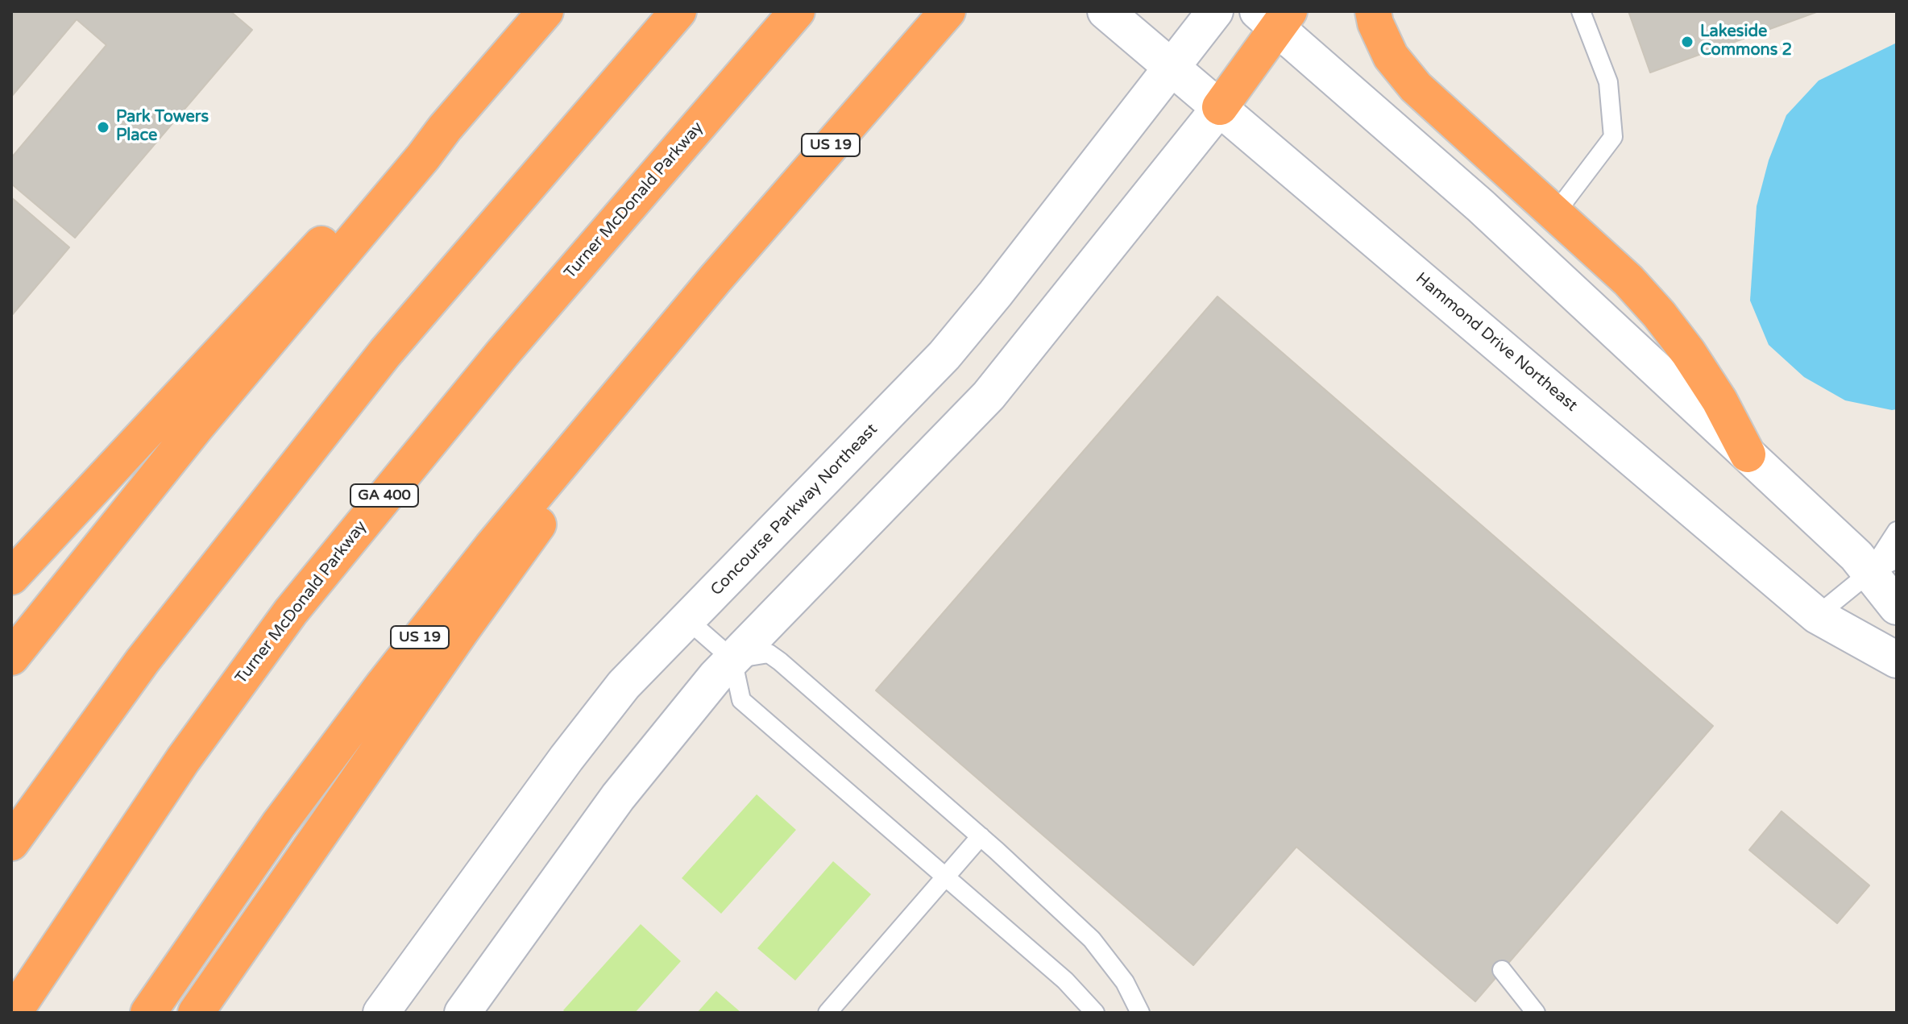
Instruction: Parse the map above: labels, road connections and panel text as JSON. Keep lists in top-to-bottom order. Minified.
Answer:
{"streets":{"highway":["US 19","Turner McDonald Parkway","GA 400"],"street":["Hammond Drive Northeast","Concourse Parkway Northeast"]},"crossings":[["Hammond Drive Northeast","Concourse Parkway Northeast"]],"places":["Lakeside Commons 2","Park Towers Place"]}
